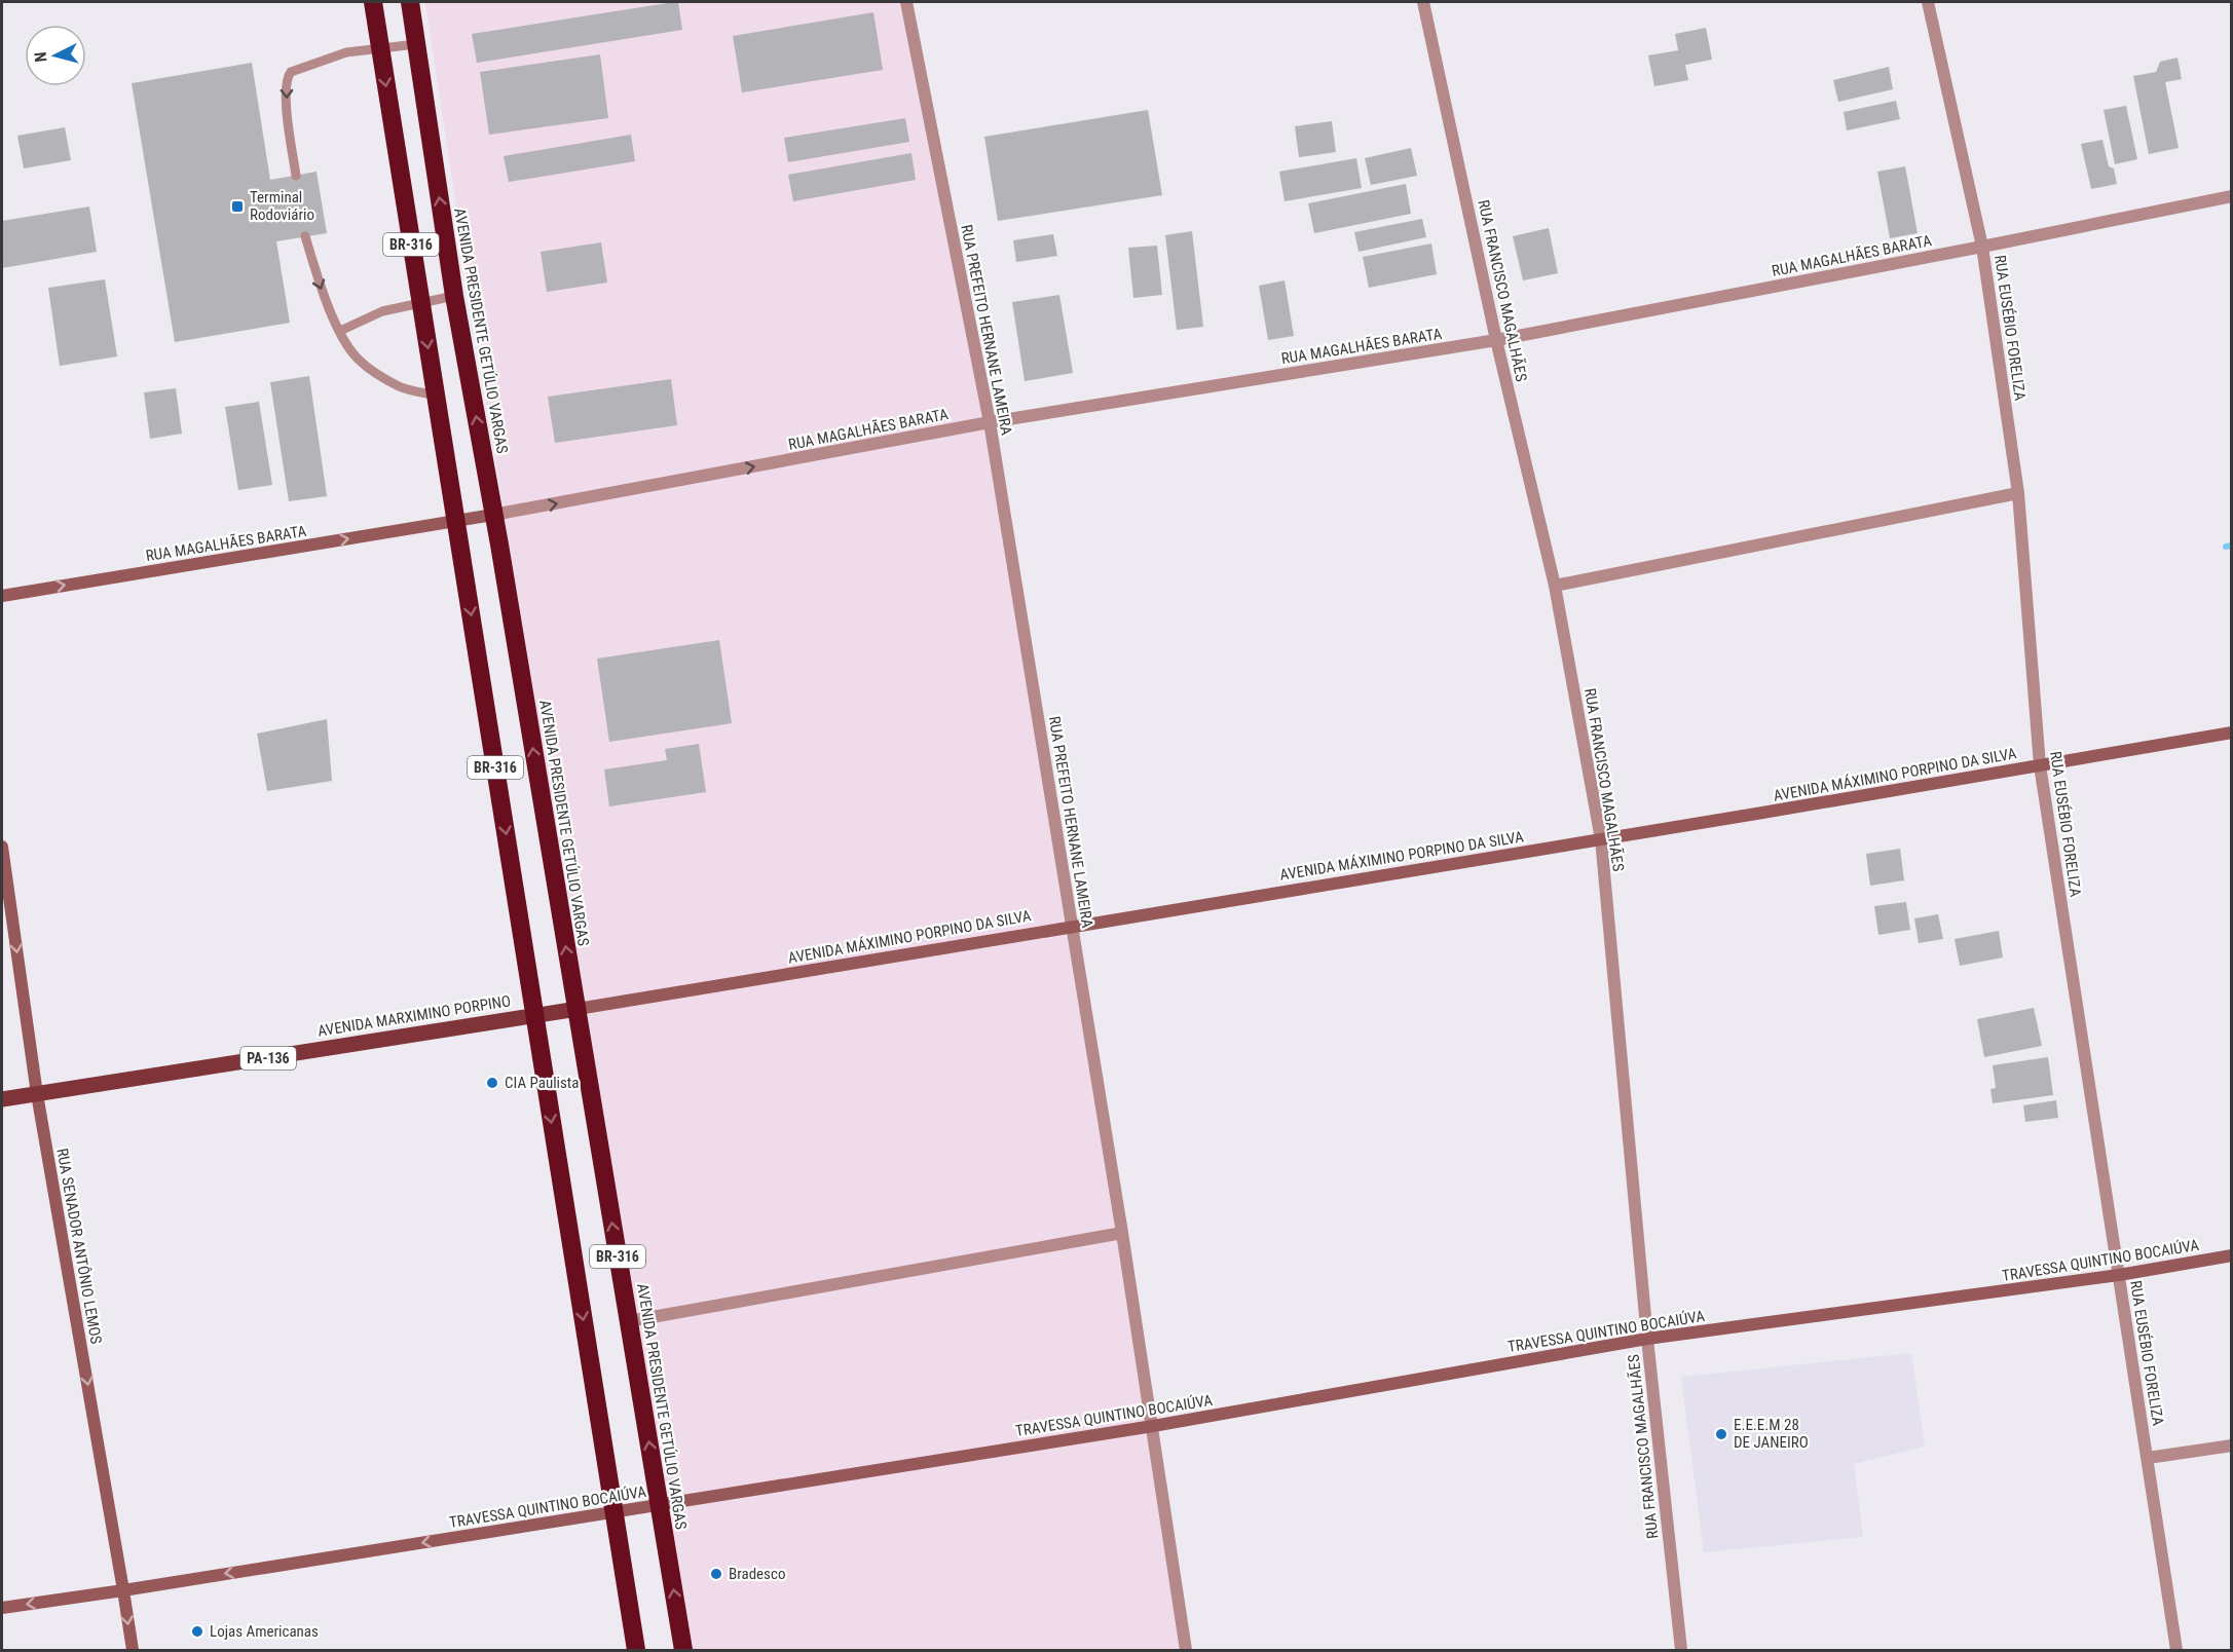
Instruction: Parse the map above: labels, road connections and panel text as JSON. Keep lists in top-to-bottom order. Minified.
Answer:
{"streets":{"highway":["BR-316","AVENIDA PRESIDENTE GETÚLIO VARGAS"],"main road":["AVENIDA MARXIMINO PORPINO","PA-136"],"street":["RUA MAGALHÃES BARATA","RUA FRANCISCO MAGALHÃES","RUA EUSÉBIO FORELIZA","RUA PREFEITO HERNANE LAMEIRA","AVENIDA MÁXIMINO PORPINO DA SILVA","RUA SENADOR ANTÔNIO LEMOS","TRAVESSA QUINTINO BOCAIÚVA"]},"crossings":[["BR-316","RUA MAGALHÃES BARATA"],["BR-316","AVENIDA MARXIMINO PORPINO"],["BR-316","TRAVESSA QUINTINO BOCAIÚVA"],["RUA MAGALHÃES BARATA","RUA FRANCISCO MAGALHÃES"],["RUA MAGALHÃES BARATA","RUA EUSÉBIO FORELIZA"],["RUA MAGALHÃES BARATA","RUA PREFEITO HERNANE LAMEIRA"],["RUA MAGALHÃES BARATA","AVENIDA PRESIDENTE GETÚLIO VARGAS"],["RUA FRANCISCO MAGALHÃES","AVENIDA MÁXIMINO PORPINO DA SILVA"],["RUA FRANCISCO MAGALHÃES","TRAVESSA QUINTINO BOCAIÚVA"],["RUA EUSÉBIO FORELIZA","AVENIDA MÁXIMINO PORPINO DA SILVA"],["RUA EUSÉBIO FORELIZA","TRAVESSA QUINTINO BOCAIÚVA"],["RUA PREFEITO HERNANE LAMEIRA","AVENIDA MÁXIMINO PORPINO DA SILVA"],["RUA PREFEITO HERNANE LAMEIRA","TRAVESSA QUINTINO BOCAIÚVA"],["AVENIDA PRESIDENTE GETÚLIO VARGAS","AVENIDA MÁXIMINO PORPINO DA SILVA"],["AVENIDA PRESIDENTE GETÚLIO VARGAS","AVENIDA MARXIMINO PORPINO"],["AVENIDA PRESIDENTE GETÚLIO VARGAS","TRAVESSA QUINTINO BOCAIÚVA"],["AVENIDA MÁXIMINO PORPINO DA SILVA","AVENIDA MARXIMINO PORPINO"],["AVENIDA MARXIMINO PORPINO","RUA SENADOR ANTÔNIO LEMOS"],["RUA SENADOR ANTÔNIO LEMOS","TRAVESSA QUINTINO BOCAIÚVA"]],"one_way":["RUA MAGALHÃES BARATA","RUA SENADOR ANTÔNIO LEMOS"],"places":{"transit":["Terminal Rodoviário"],"other":["CIA Paulista","E.E.E.M 28 DE JANEIRO","Bradesco","Lojas Americanas"]},"north":"left"}
